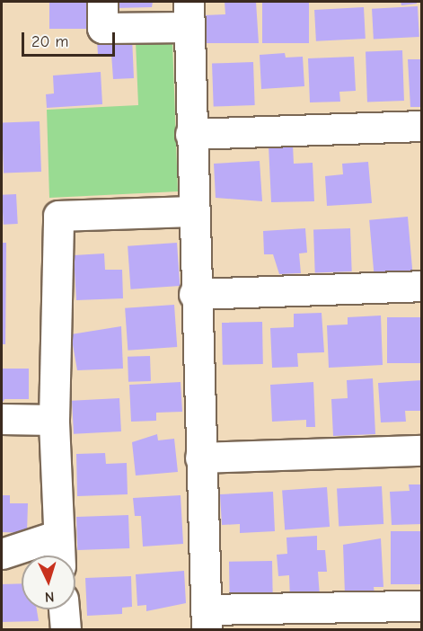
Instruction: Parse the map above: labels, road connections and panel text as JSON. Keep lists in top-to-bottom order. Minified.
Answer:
{"scale_bar":"20 m","north":"bottom"}
